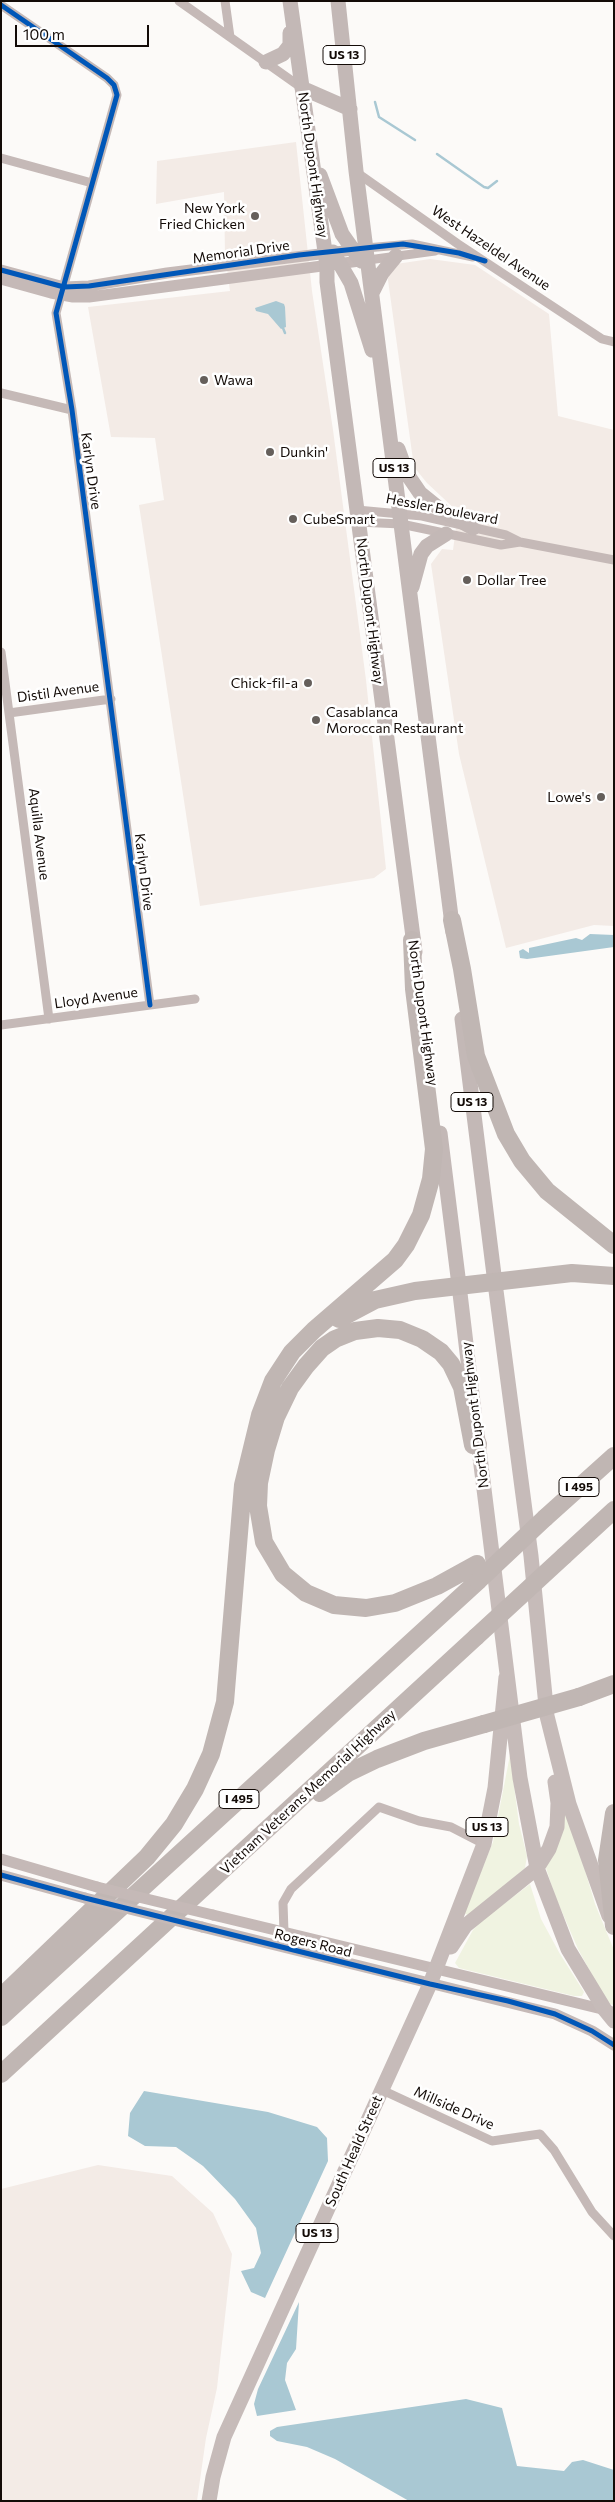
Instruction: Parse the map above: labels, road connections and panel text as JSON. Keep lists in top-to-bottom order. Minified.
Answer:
{"streets":{"highway":["US 13","North Dupont Highway","I 495","Vietnam Veterans Memorial Highway"],"main road":["South Heald Street"],"street":["West Hazeldel Avenue","Memorial Drive","Karlyn Drive","Hessler Boulevard","Distil Avenue","Aquilla Avenue","Lloyd Avenue","Rogers Road","Millside Drive"]},"crossings":[["US 13","West Hazeldel Avenue"],["US 13","Memorial Drive"],["US 13","Hessler Boulevard"],["US 13","South Heald Street"],["North Dupont Highway","Memorial Drive"],["North Dupont Highway","Hessler Boulevard"],["North Dupont Highway","Rogers Road"],["North Dupont Highway","South Heald Street"],["West Hazeldel Avenue","Memorial Drive"],["Memorial Drive","Karlyn Drive"],["Karlyn Drive","Distil Avenue"],["Karlyn Drive","Lloyd Avenue"],["Distil Avenue","Aquilla Avenue"],["Aquilla Avenue","Lloyd Avenue"],["Rogers Road","South Heald Street"],["Millside Drive","South Heald Street"]],"places":["New York Fried Chicken","Wawa","Dunkin'","CubeSmart","Dollar Tree","Chick-fil-a","Casablanca Moroccan Restaurant","Lowe's"],"scale_bar":"100 m"}
